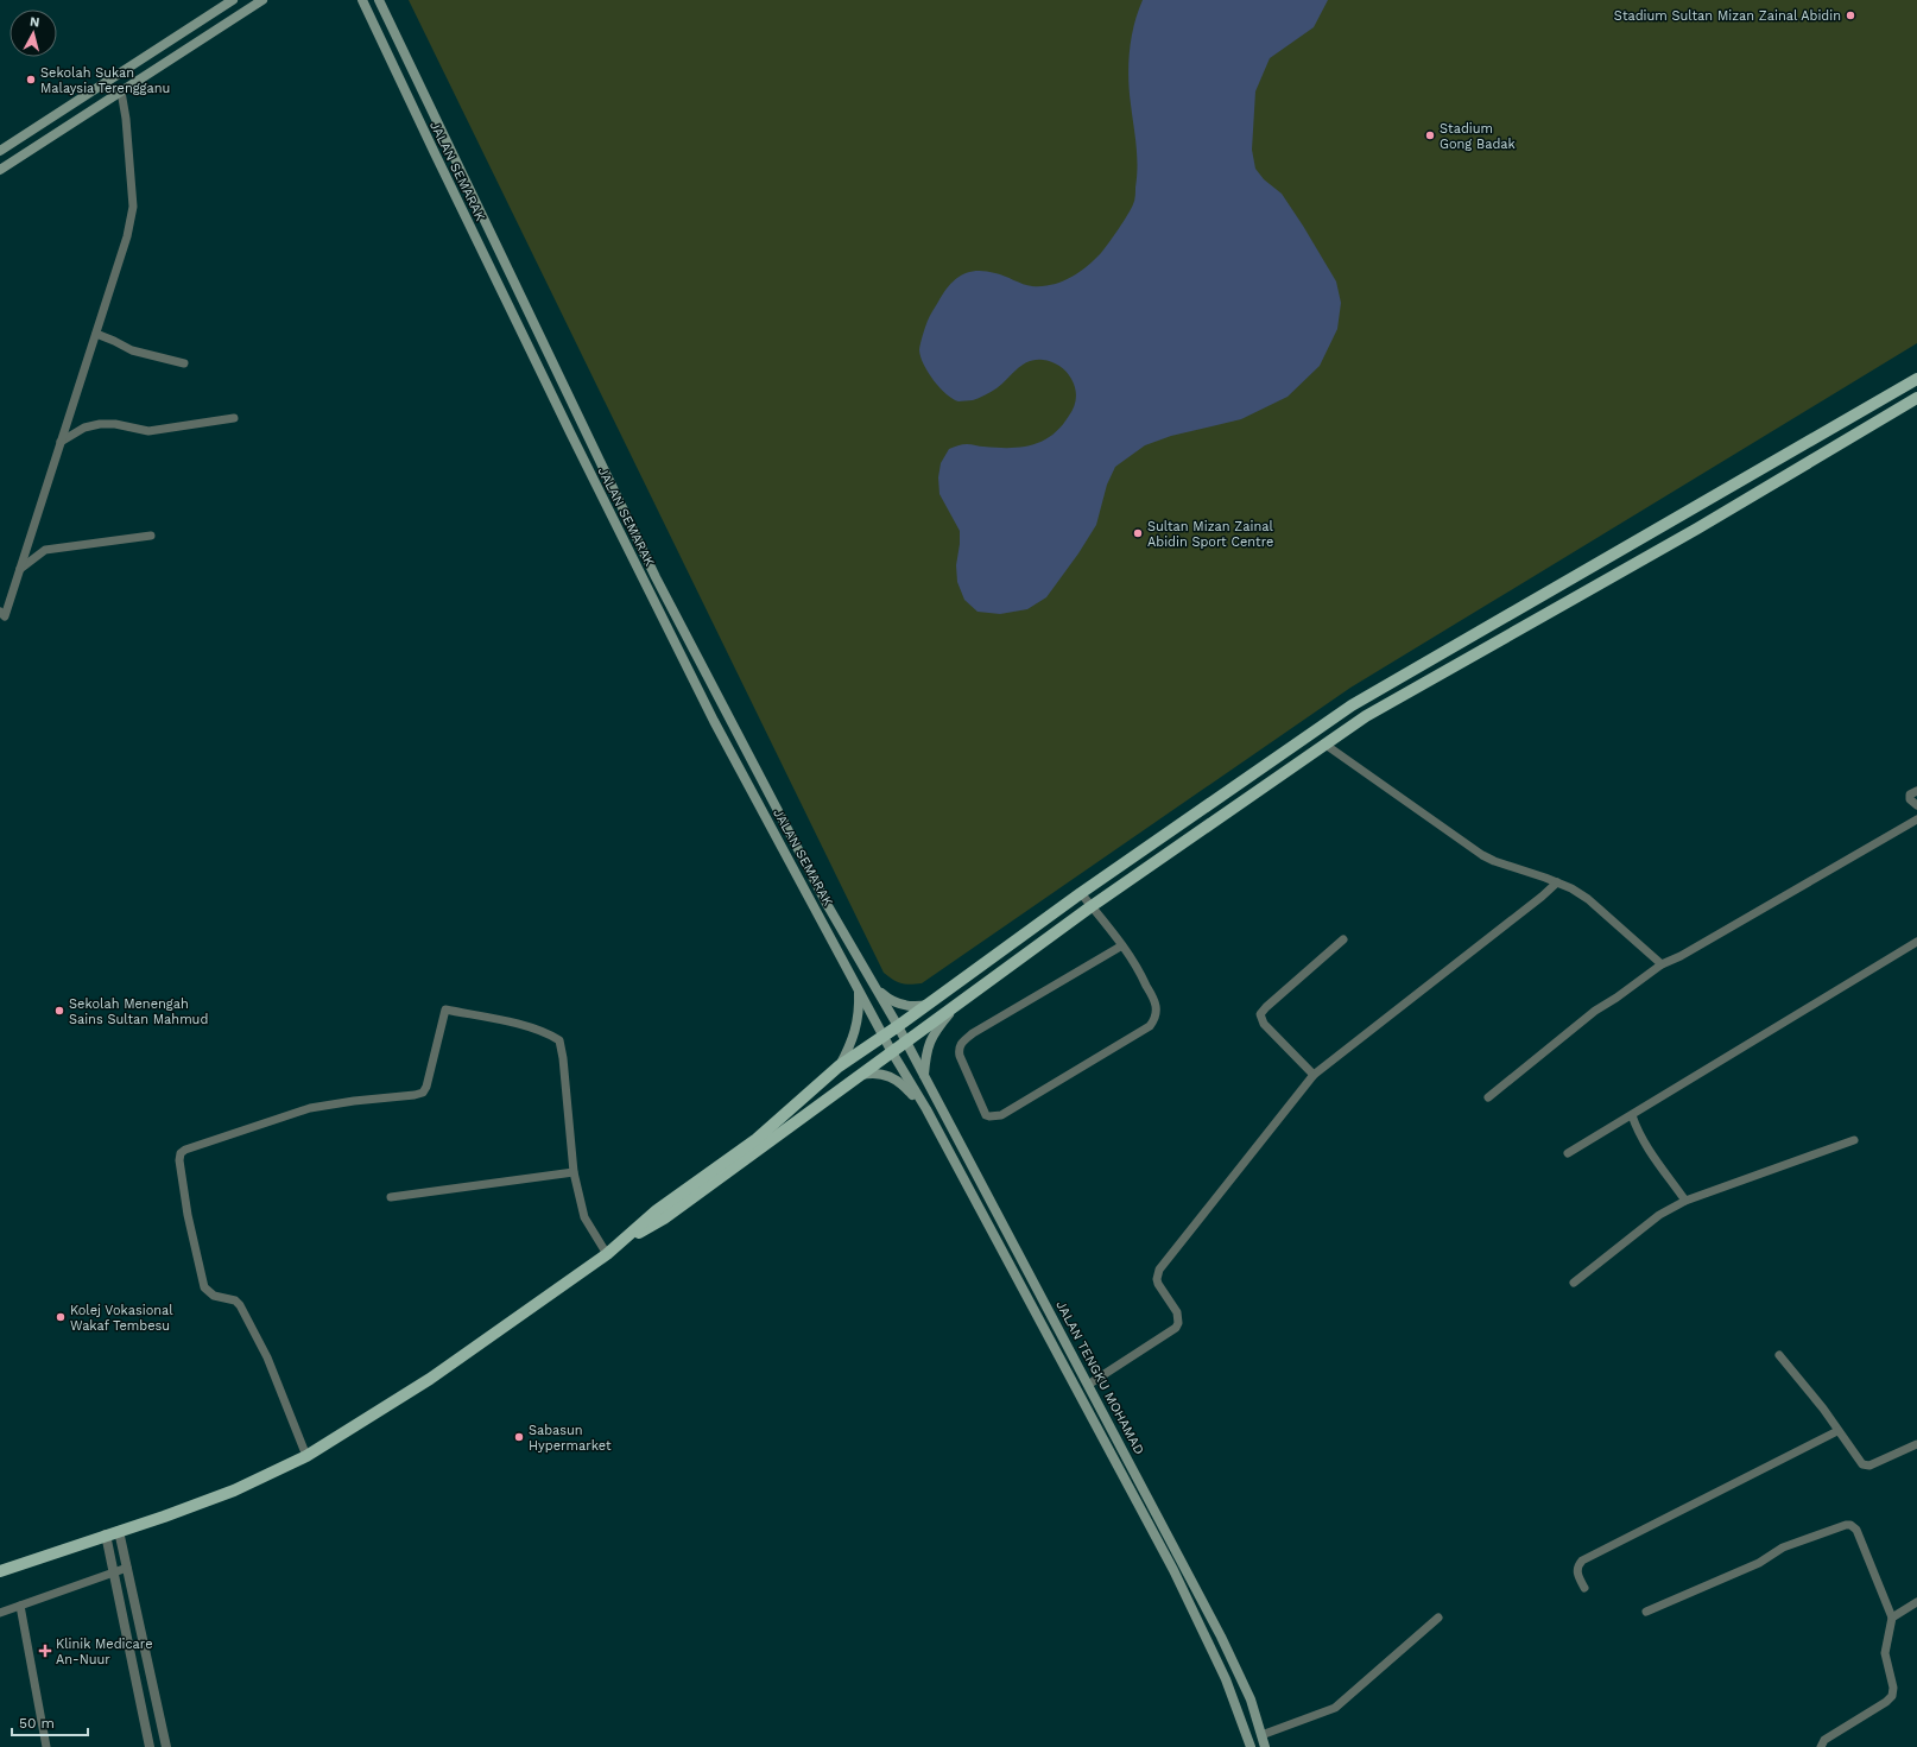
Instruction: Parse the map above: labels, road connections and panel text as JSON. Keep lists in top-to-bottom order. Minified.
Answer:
{"streets":{"main road":["JALAN SEMARAK","JALAN TENGKU MOHAMAD"]},"crossings":[["JALAN SEMARAK","JALAN TENGKU MOHAMAD"]],"places":{"other":["Stadium Sultan Mizan Zainal Abidin","Sekolah Sukan Malaysia Terengganu","Stadium Gong Badak","Sultan Mizan Zainal Abidin Sport Centre","Sekolah Menengah Sains Sultan Mahmud","Kolej Vokasional Wakaf Tembesu","Sabasun Hypermarket"],"health":["Klinik Medicare An-Nuur"]},"scale_bar":"50 m","north":"top"}
